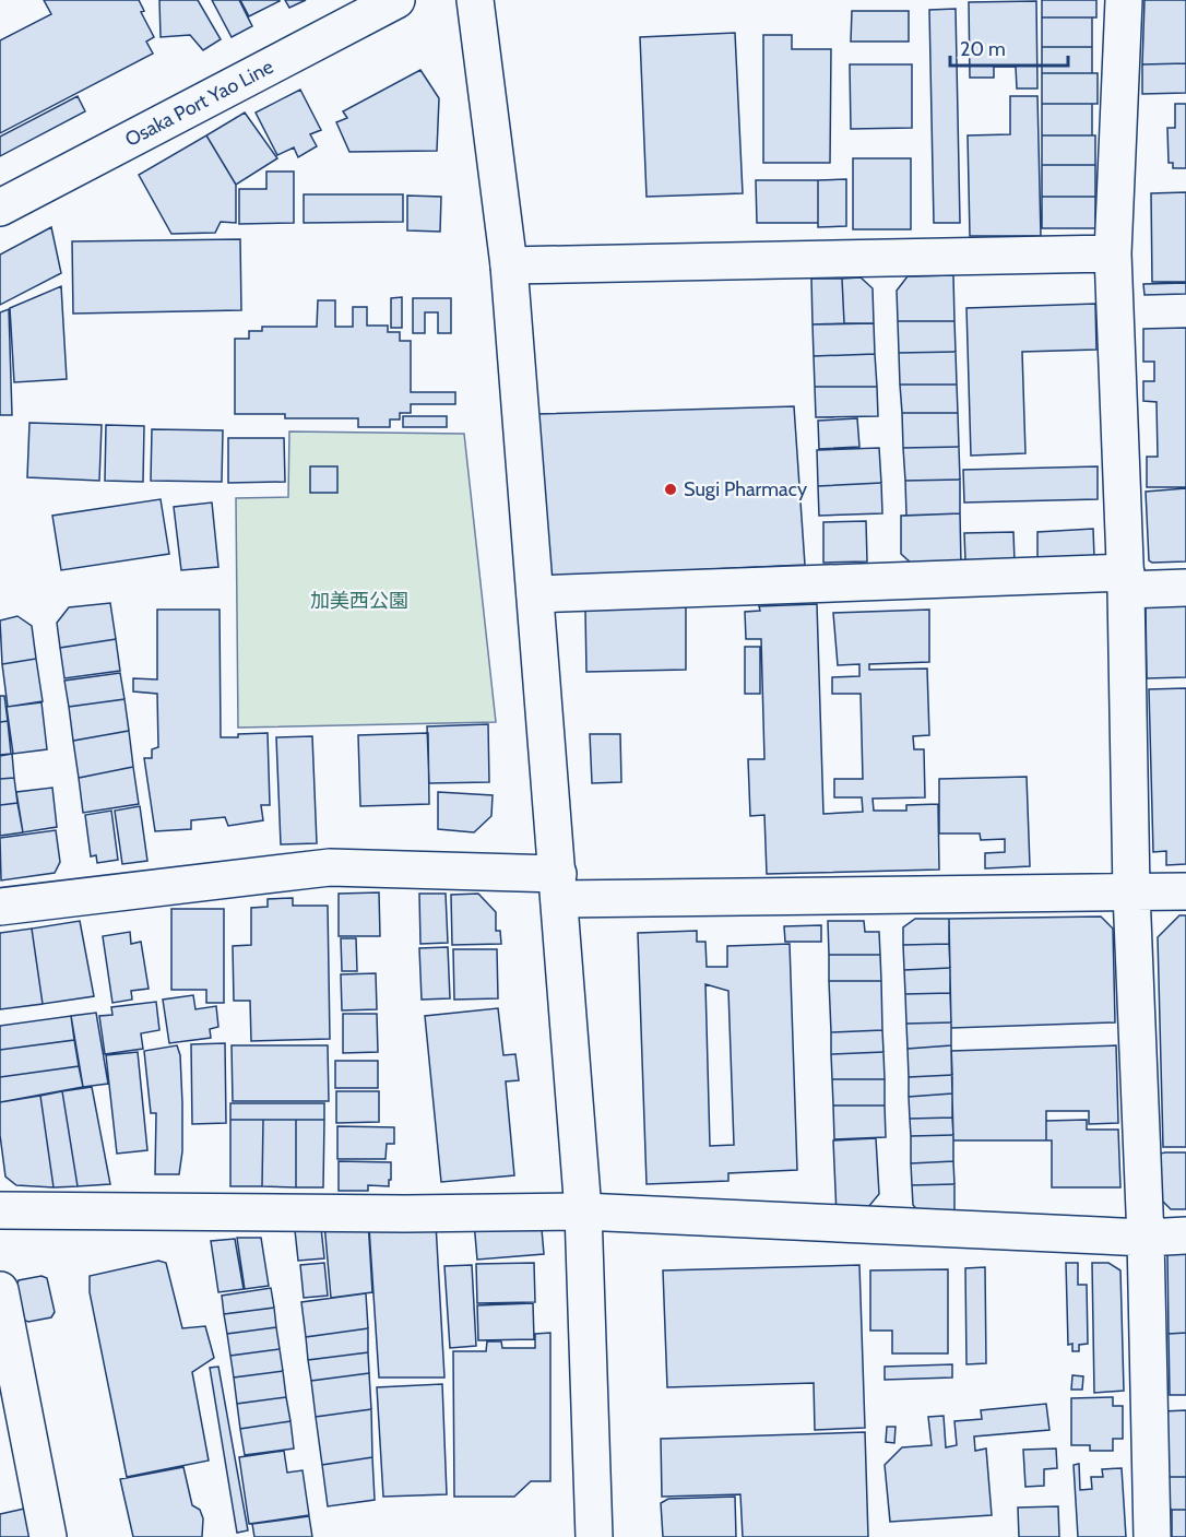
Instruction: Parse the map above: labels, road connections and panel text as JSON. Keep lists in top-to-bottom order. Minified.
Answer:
{"streets":{"street":["Osaka Port Yao Line"]},"parks":["加美西公園"],"places":["Sugi Pharmacy"],"scale_bar":"20 m"}
